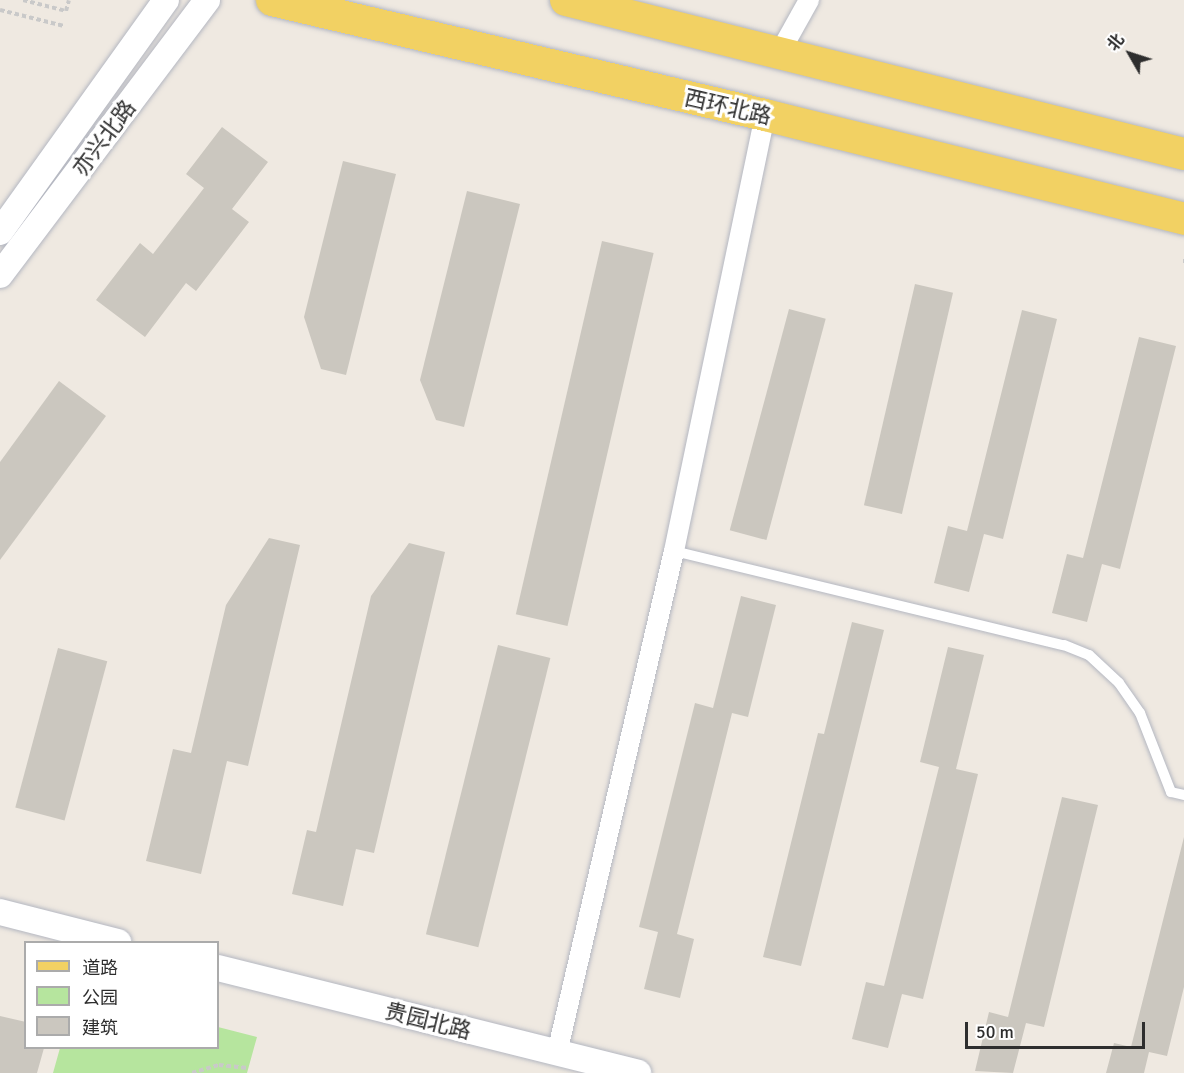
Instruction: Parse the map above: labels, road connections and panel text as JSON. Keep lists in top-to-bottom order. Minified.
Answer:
{"streets":{"main road":["西环北路"],"street":["亦兴北路","贵园北路"]},"legend":["道路","公园","建筑"],"scale_bar":"50 m","north":"top left"}
